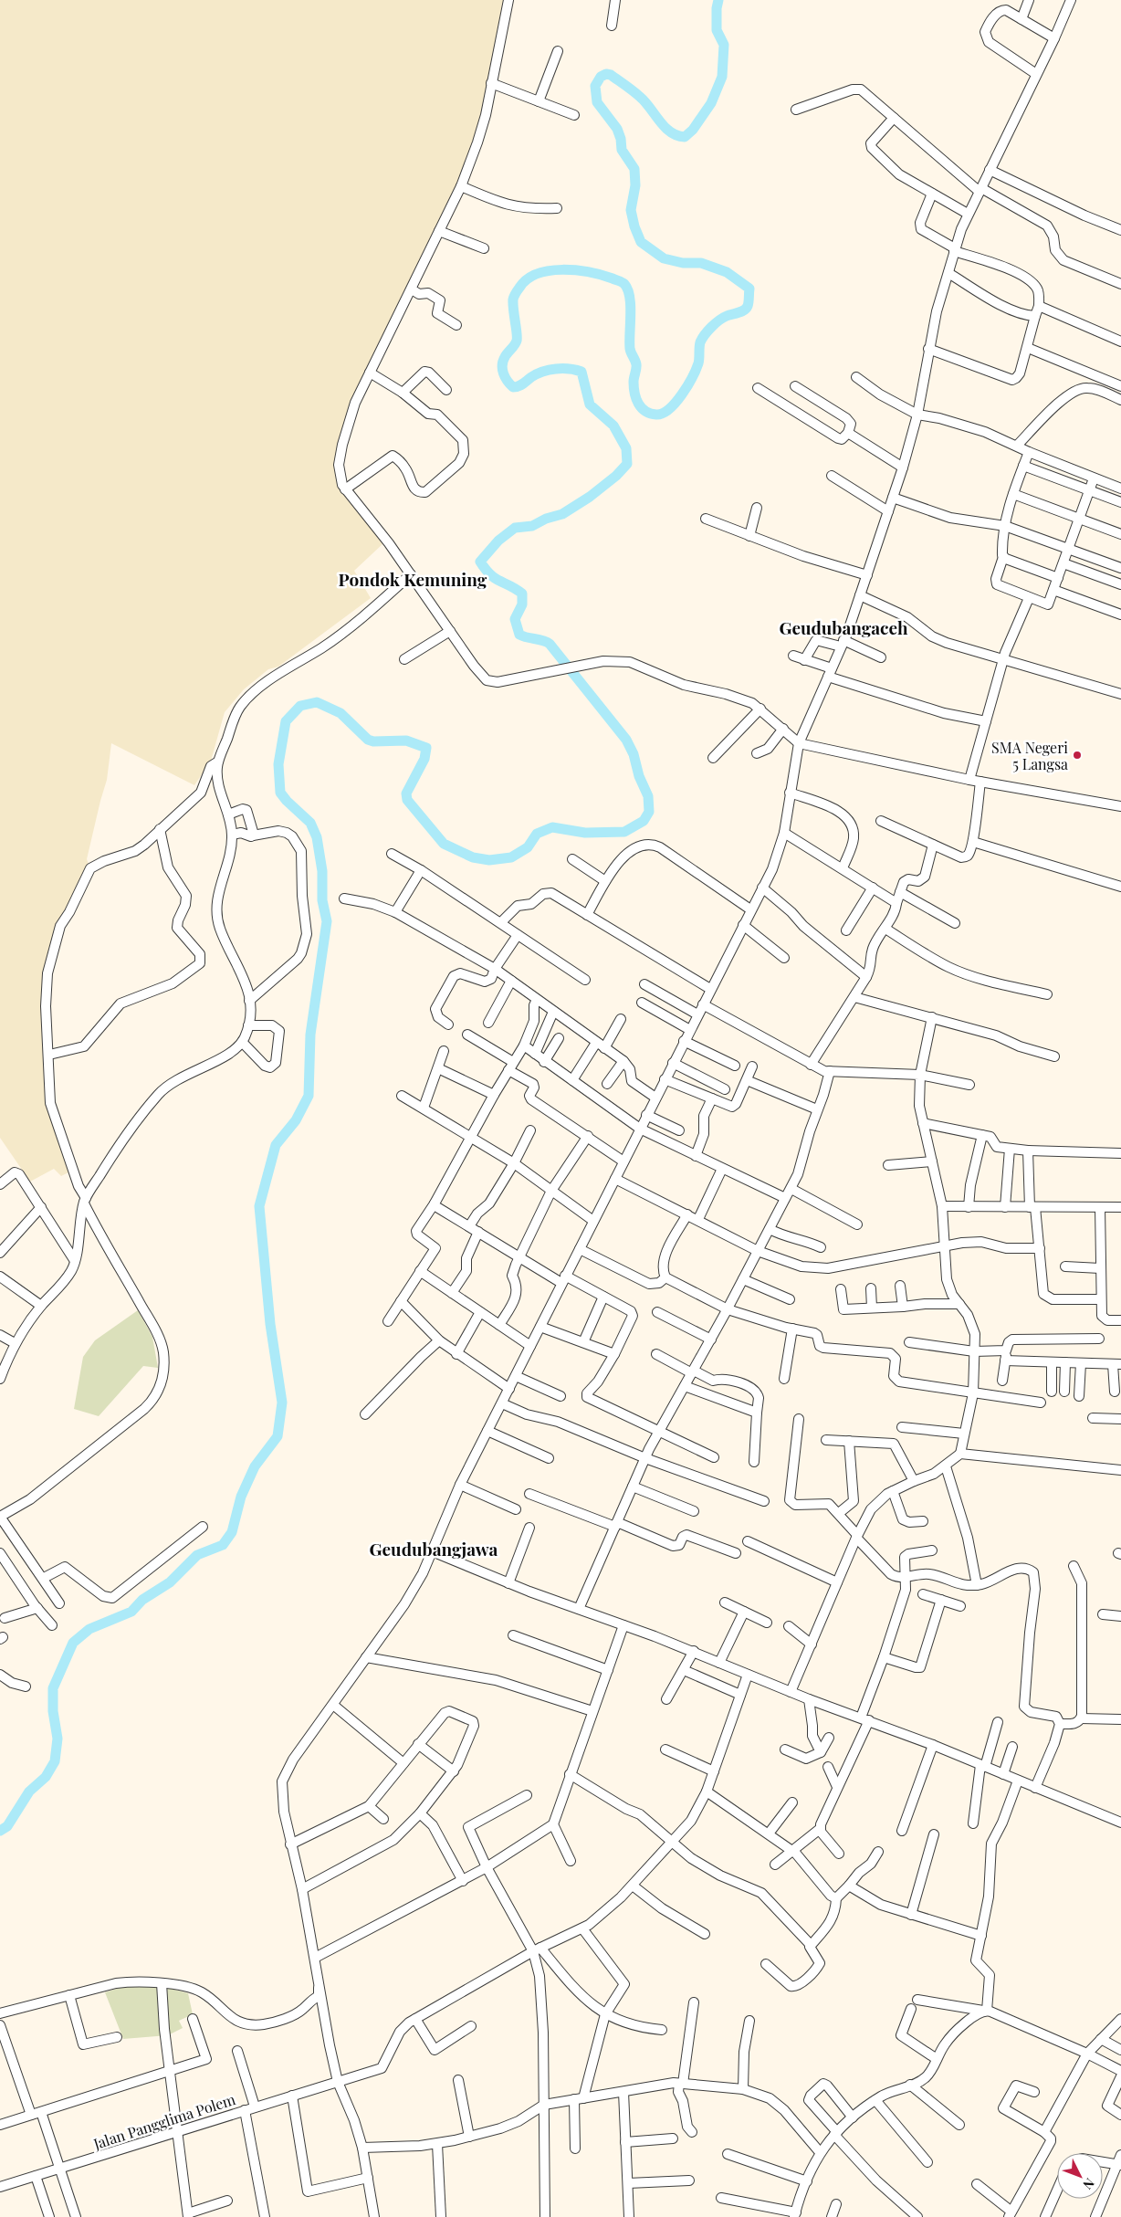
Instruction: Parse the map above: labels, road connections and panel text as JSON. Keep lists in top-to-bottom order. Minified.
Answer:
{"streets":{"street":["Jalan Pangglima Polem"]},"districts":["Pondok Kemuning","Geudubangaceh","Geudubangjawa"],"places":["SMA Negeri 5 Langsa"],"north":"bottom right"}
